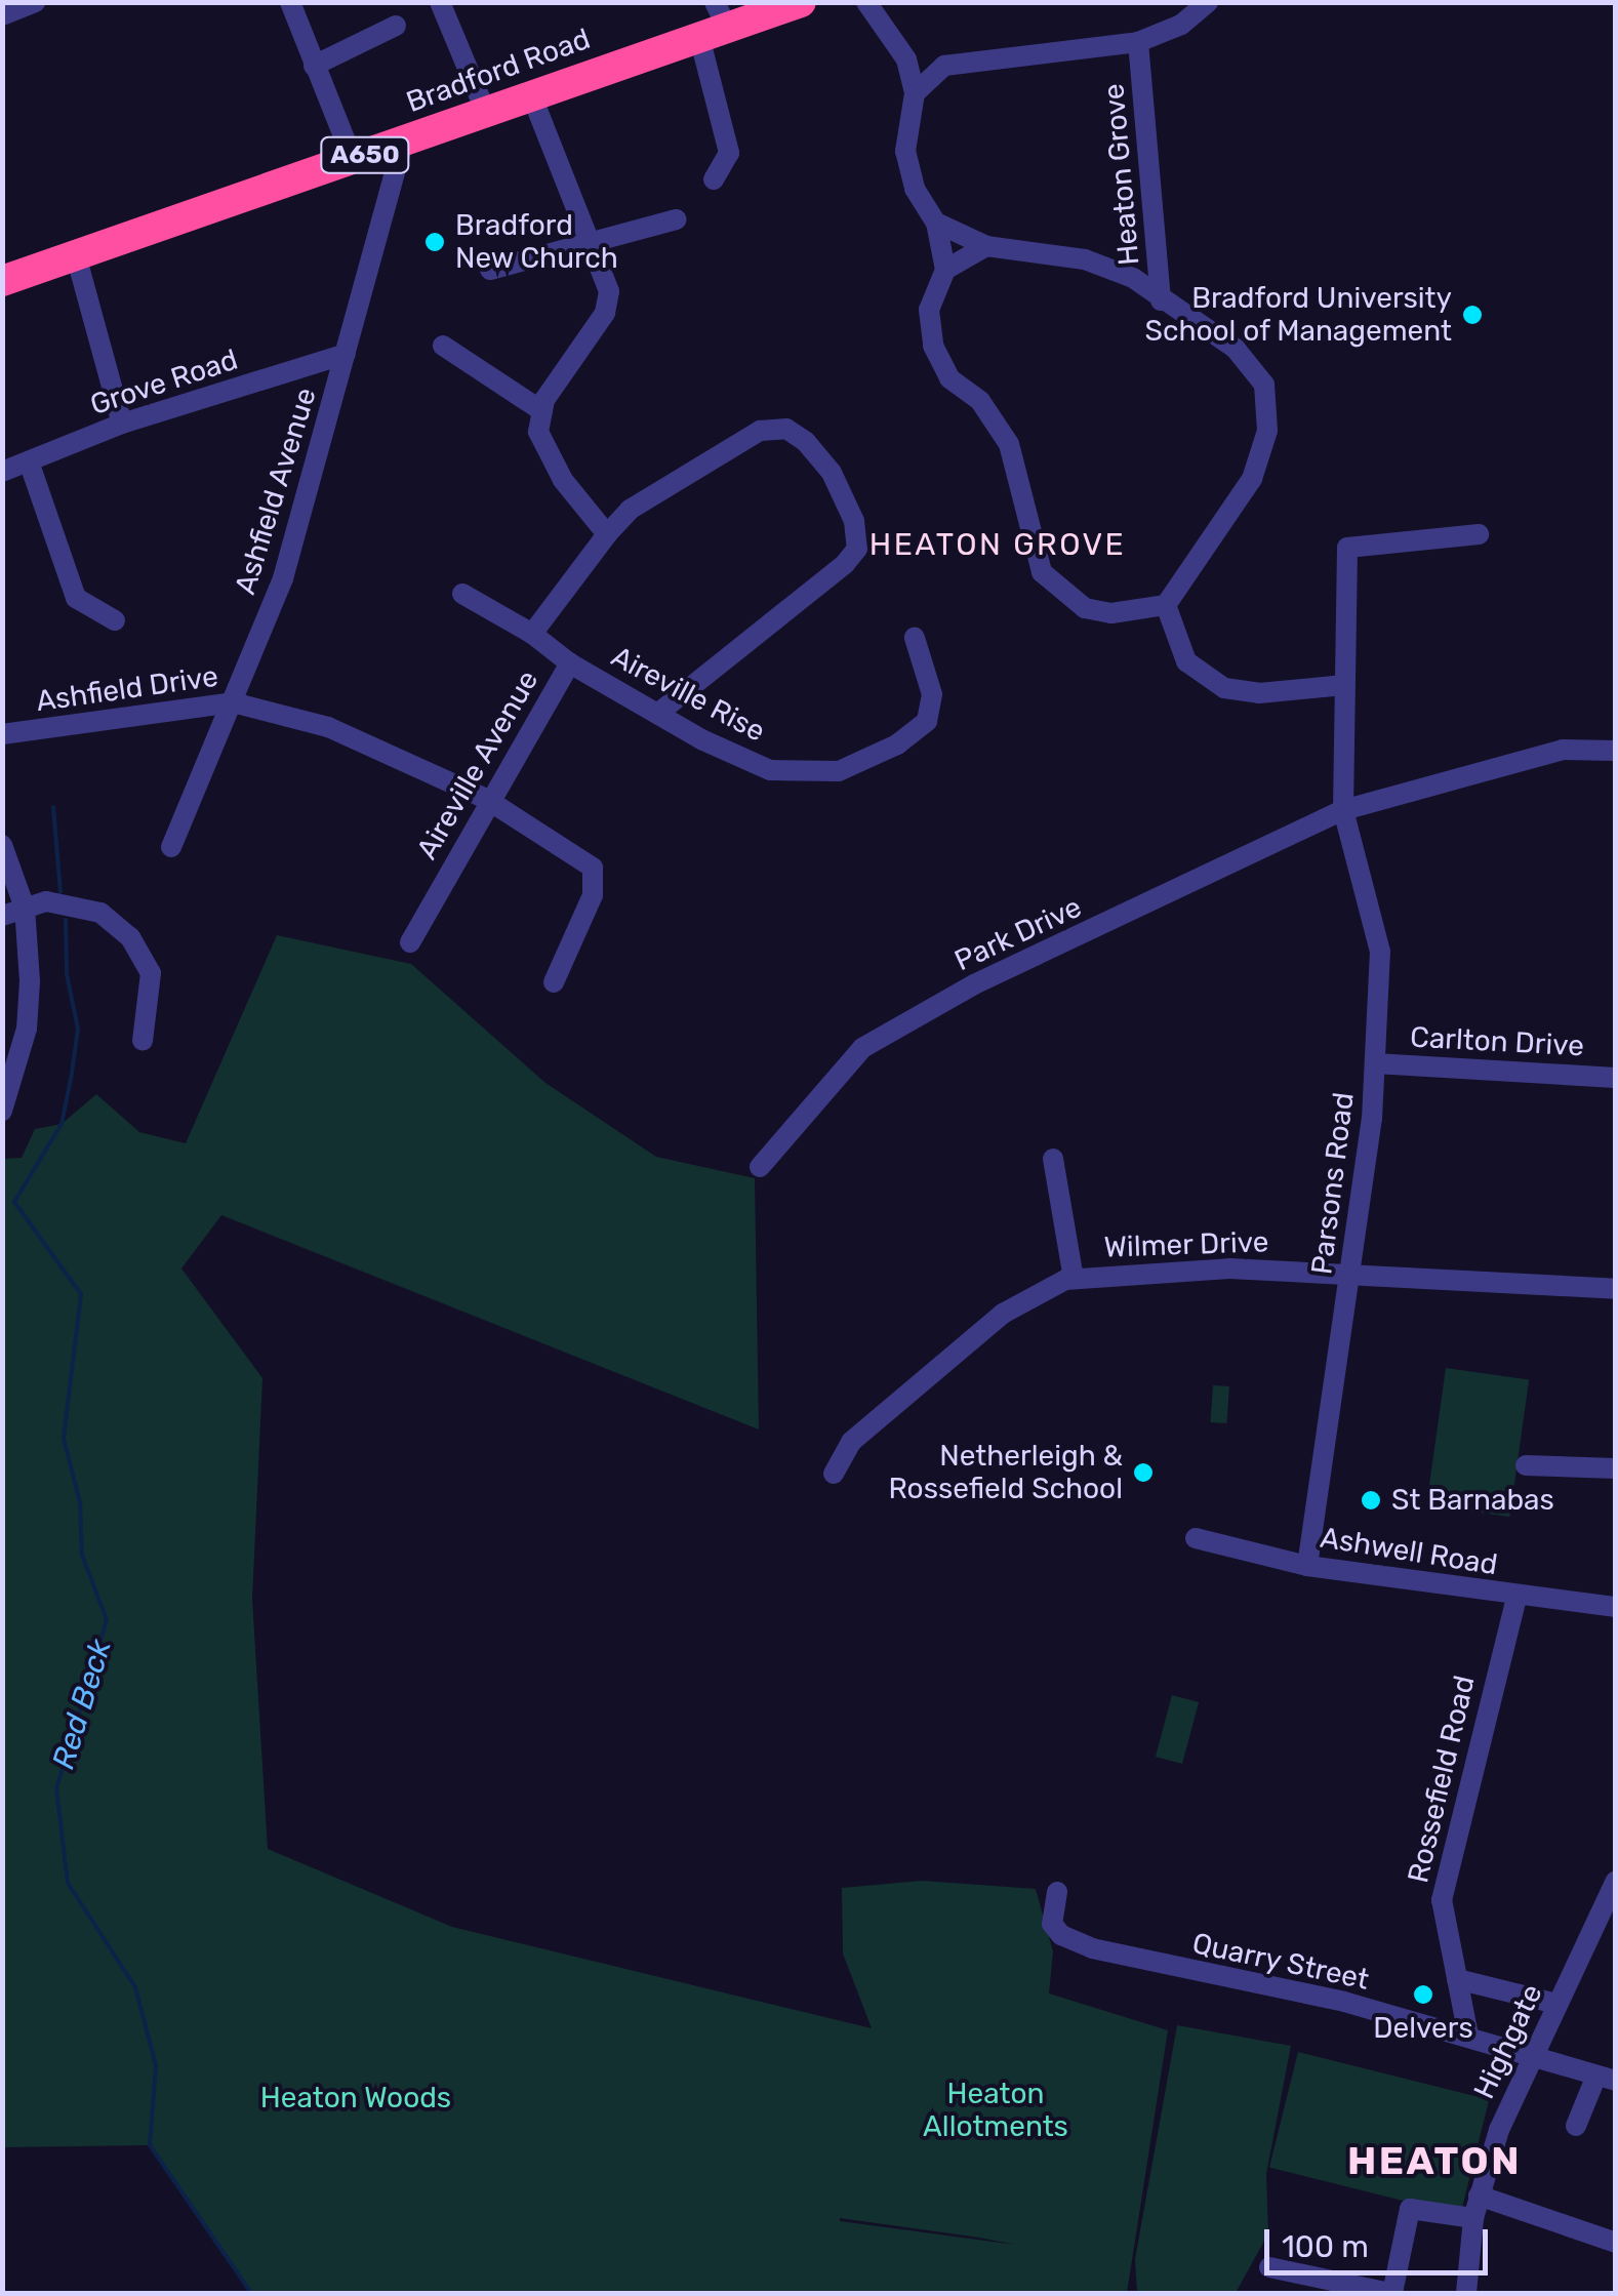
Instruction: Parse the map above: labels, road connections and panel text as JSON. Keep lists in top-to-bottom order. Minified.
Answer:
{"streets":{"highway":["Bradford Road","A650"],"street":["Heaton Grove","Grove Road","Ashfield Avenue","Ashfield Drive","Aireville Rise","Aireville Avenue","Park Drive","Carlton Drive","Parsons Road","Wilmer Drive","Ashwell Road","Rossefield Road","Quarry Street","Highgate"]},"crossings":[["Bradford Road","A650"],["Bradford Road","Ashfield Avenue"],["Grove Road","Ashfield Avenue"],["Ashfield Avenue","Ashfield Drive"],["Ashfield Drive","Aireville Avenue"],["Aireville Rise","Aireville Avenue"],["Park Drive","Parsons Road"],["Carlton Drive","Parsons Road"],["Parsons Road","Wilmer Drive"],["Parsons Road","Ashwell Road"],["Ashwell Road","Rossefield Road"],["Rossefield Road","Quarry Street"],["Quarry Street","Highgate"]],"districts":["HEATON GROVE","HEATON"],"water":["Red Beck"],"parks":["Heaton Allotments","Heaton Woods"],"places":["Bradford New Church","Bradford University School of Management","Netherleigh & Rossefield School","St Barnabas","Delvers"],"scale_bar":"100 m"}
